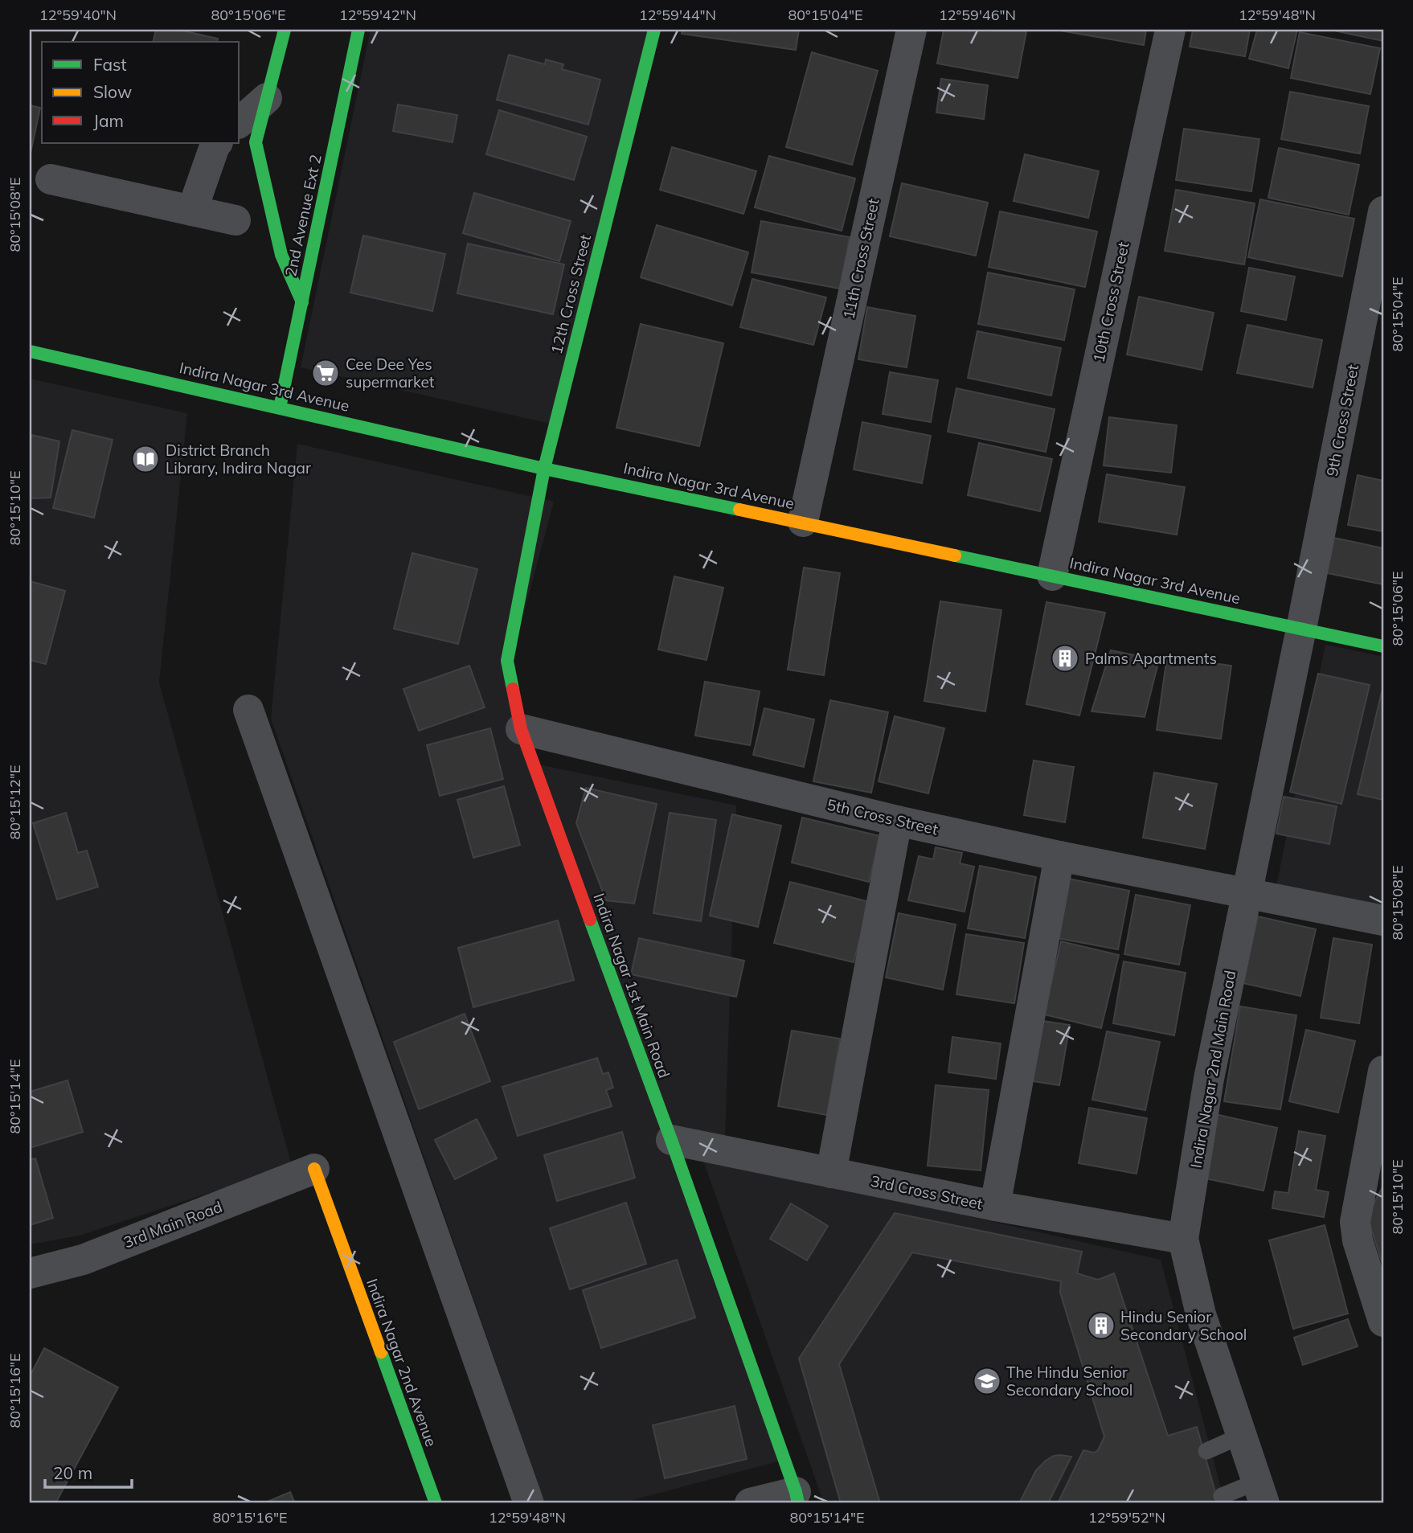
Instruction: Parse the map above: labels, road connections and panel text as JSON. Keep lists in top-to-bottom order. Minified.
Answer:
{"streets":{"street":["2nd Avenue Ext 2","11th Cross Street","12th Cross Street","10th Cross Street","Indira Nagar 3rd Avenue","9th Cross Street","5th Cross Street","Indira Nagar 1st Main Road","Indira Nagar 2nd Main Road","3rd Cross Street","3rd Main Road","Indira Nagar 2nd Avenue"]},"crossings":[["2nd Avenue Ext 2","Indira Nagar 3rd Avenue"],["11th Cross Street","Indira Nagar 3rd Avenue"],["12th Cross Street","Indira Nagar 3rd Avenue"],["12th Cross Street","Indira Nagar 1st Main Road"],["10th Cross Street","Indira Nagar 3rd Avenue"],["Indira Nagar 3rd Avenue","9th Cross Street"],["Indira Nagar 3rd Avenue","Indira Nagar 1st Main Road"],["Indira Nagar 3rd Avenue","Indira Nagar 2nd Main Road"],["9th Cross Street","Indira Nagar 2nd Main Road"],["5th Cross Street","Indira Nagar 1st Main Road"],["5th Cross Street","Indira Nagar 2nd Main Road"],["Indira Nagar 1st Main Road","3rd Cross Street"],["Indira Nagar 2nd Main Road","3rd Cross Street"],["3rd Main Road","Indira Nagar 2nd Avenue"]],"places":{"supermarket":["Cee Dee Yes supermarket"],"library":["District Branch Library, Indira Nagar"],"building":["Palms Apartments","Hindu Senior Secondary School"],"school or university":["The Hindu Senior Secondary School"]},"legend":["Fast","Slow","Jam"],"scale_bar":"20 m","coordinates":["12°59'40\"N","80°15'06\"E","12°59'42\"N","12°59'44\"N","80°15'04\"E","12°59'46\"N","12°59'48\"N","80°15'08\"E","80°15'10\"E","80°15'12\"E","80°15'14\"E","80°15'16\"E","12°59'52\"N"]}
